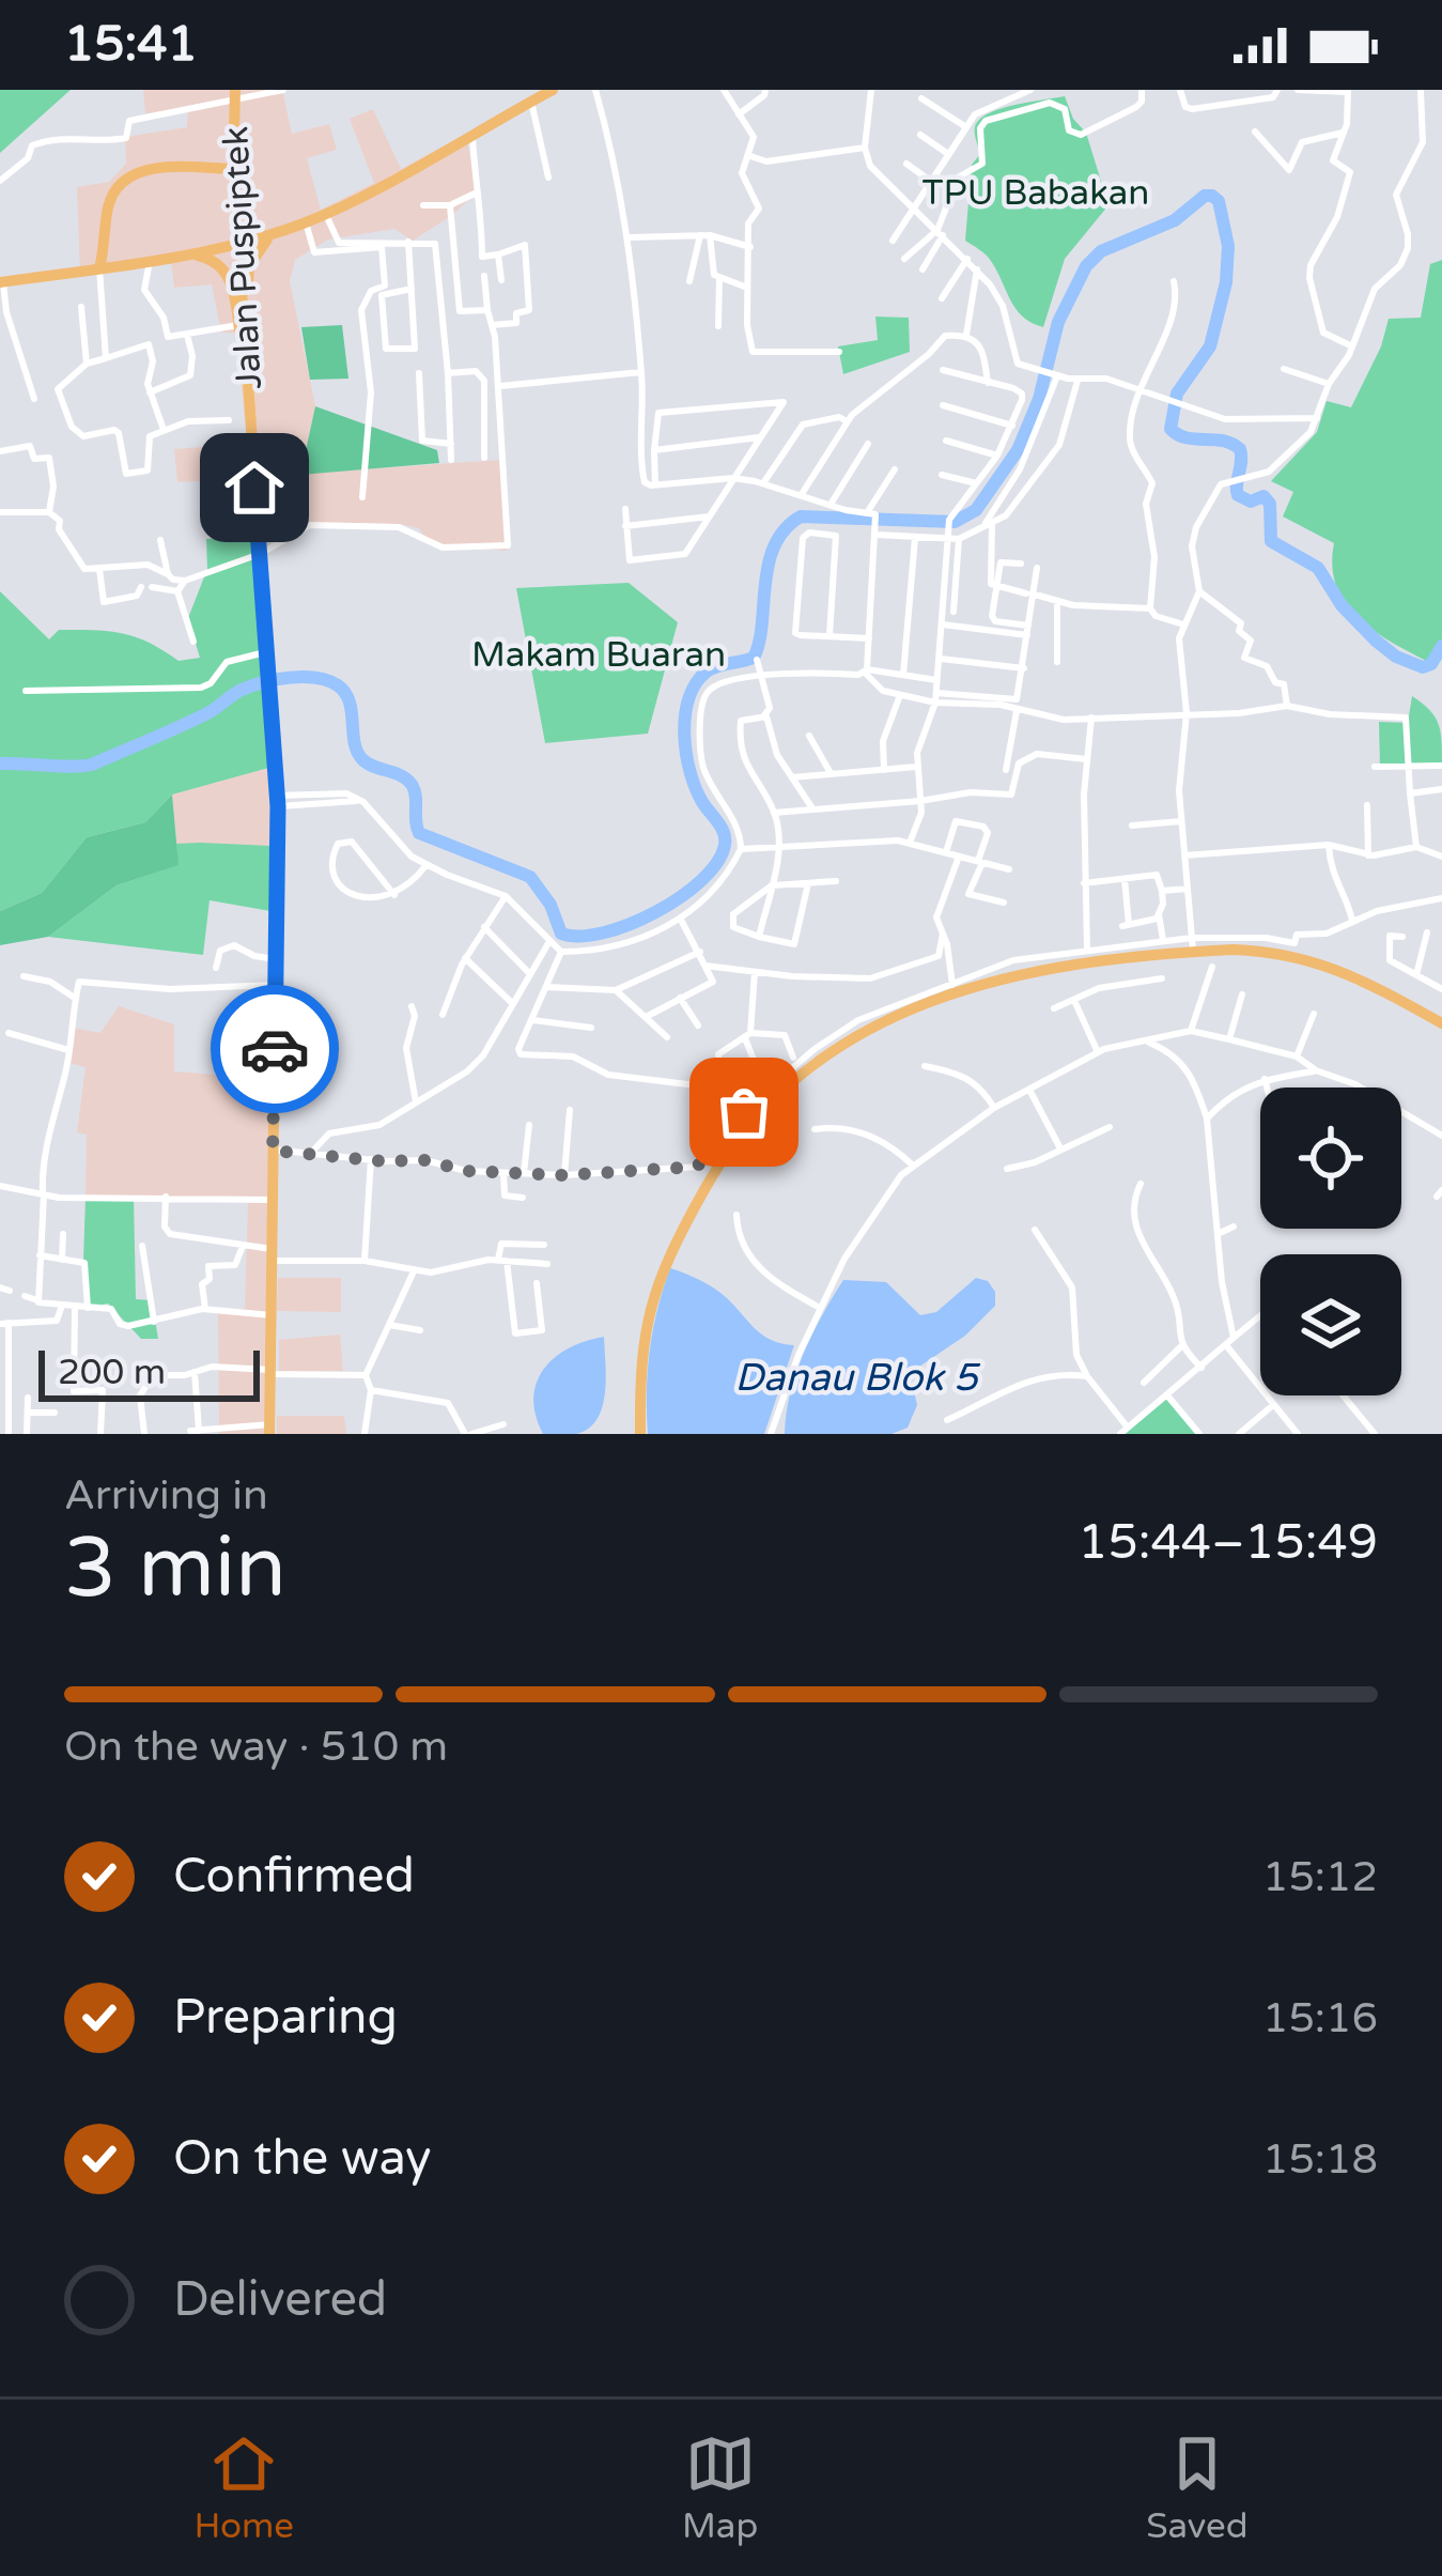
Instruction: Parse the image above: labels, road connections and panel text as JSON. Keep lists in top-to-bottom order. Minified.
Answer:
{"streets":{"main road":["Jalan Puspiptek"]},"water":["Danau Blok 5"],"parks":["TPU Babakan","Makam Buaran"],"scale_bar":"200 m","page":{"status":"15:41","scale":"200 m","heading":["3 min","Arriving in","15:44–15:49"],"bar":"On the way · 510 m","list":[["Confirmed","15:12"],["Preparing","15:16"],["On the way","15:18"],"Delivered"],"tabs":["Home","Map","Saved"]}}
